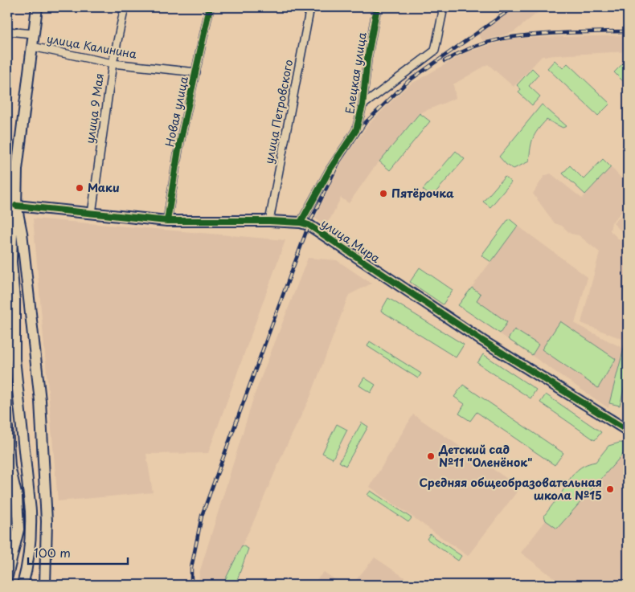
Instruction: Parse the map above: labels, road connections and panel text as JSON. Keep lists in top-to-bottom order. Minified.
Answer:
{"streets":{"main road":["улица Мира"],"street":["улица Калинина","Елецкая улица","улица 9 Мая","Новая улица","улица Петровского"]},"crossings":[["улица Калинина","улица 9 Мая"],["улица Калинина","Новая улица"],["Елецкая улица","улица Мира"],["улица 9 Мая","улица Мира"],["Новая улица","улица Мира"],["улица Петровского","улица Мира"]],"places":["Маки","Пятёрочка","Детский сад №11 \"Оленёнок\"","Средняя общеобразовательная школа №15"],"scale_bar":"100 m"}
